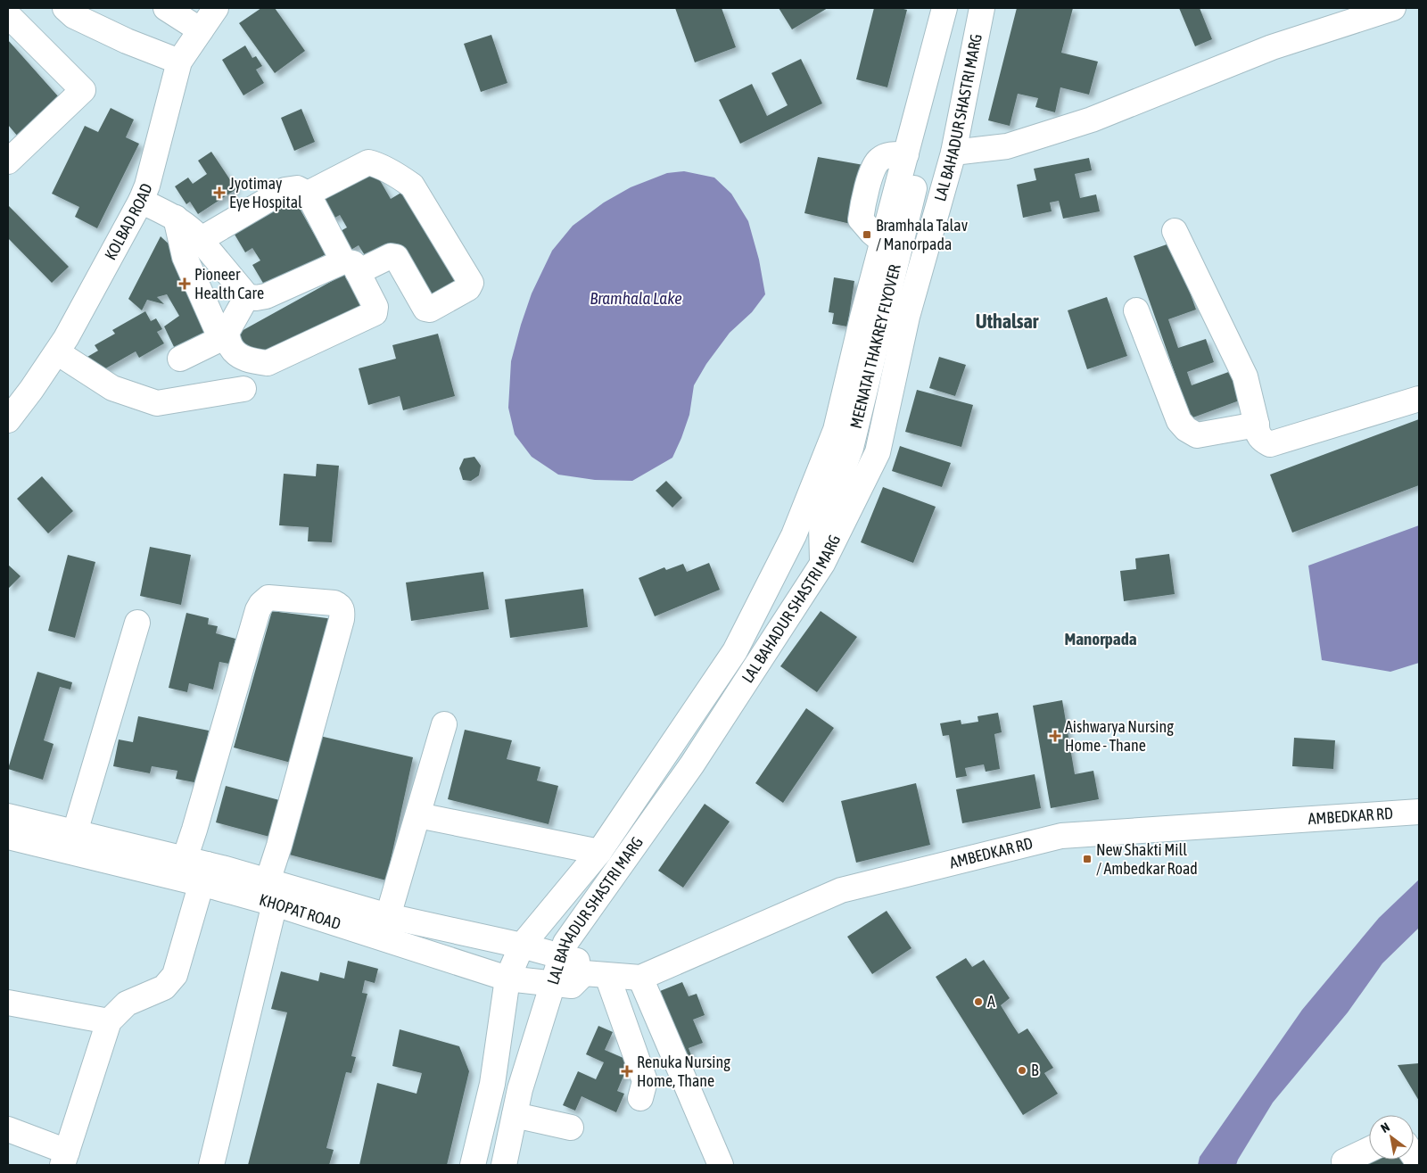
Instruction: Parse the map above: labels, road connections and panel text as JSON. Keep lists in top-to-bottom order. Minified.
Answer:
{"streets":{"main road":["LAL BAHADUR SHASTRI MARG","KOLBAD ROAD","MEENATAI THAKREY FLYOVER","AMBEDKAR RD","KHOPAT ROAD"]},"crossings":[["LAL BAHADUR SHASTRI MARG","MEENATAI THAKREY FLYOVER"],["LAL BAHADUR SHASTRI MARG","KHOPAT ROAD"],["AMBEDKAR RD","KHOPAT ROAD"]],"districts":["Uthalsar","Manorpada"],"water":["Bramhala Lake"],"places":{"health":["Jyotimay Eye Hospital","Pioneer Health Care","Aishwarya Nursing Home - Thane","Renuka Nursing Home, Thane"],"transit":["Bramhala Talav / Manorpada","New Shakti Mill / Ambedkar Road"],"other":["A","B"]},"north":"top left"}
